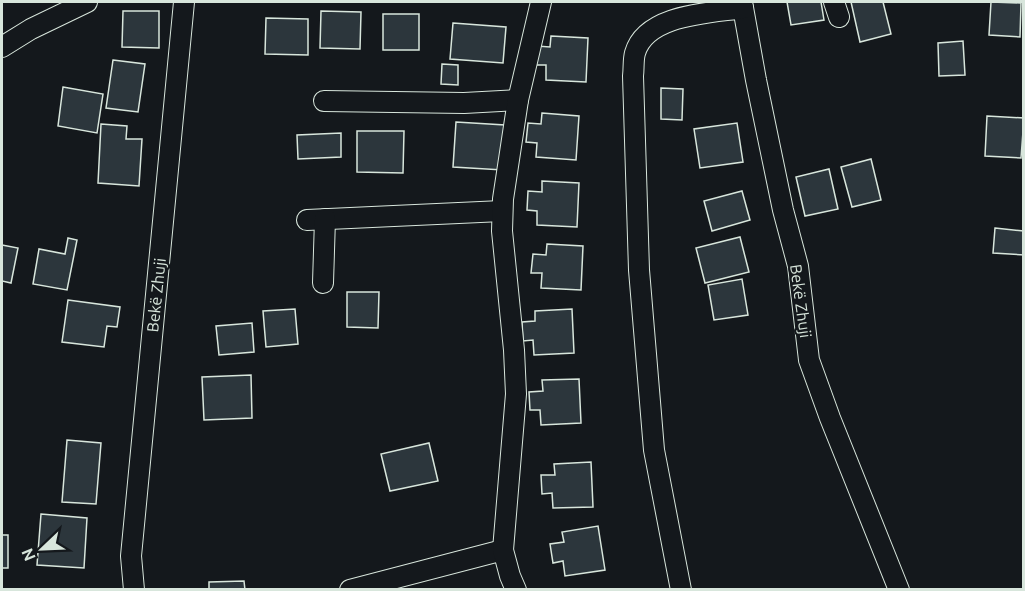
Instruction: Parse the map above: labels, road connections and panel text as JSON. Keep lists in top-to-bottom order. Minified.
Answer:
{"streets":{"street":["Bekë Zhuji"]},"north":"bottom left"}
